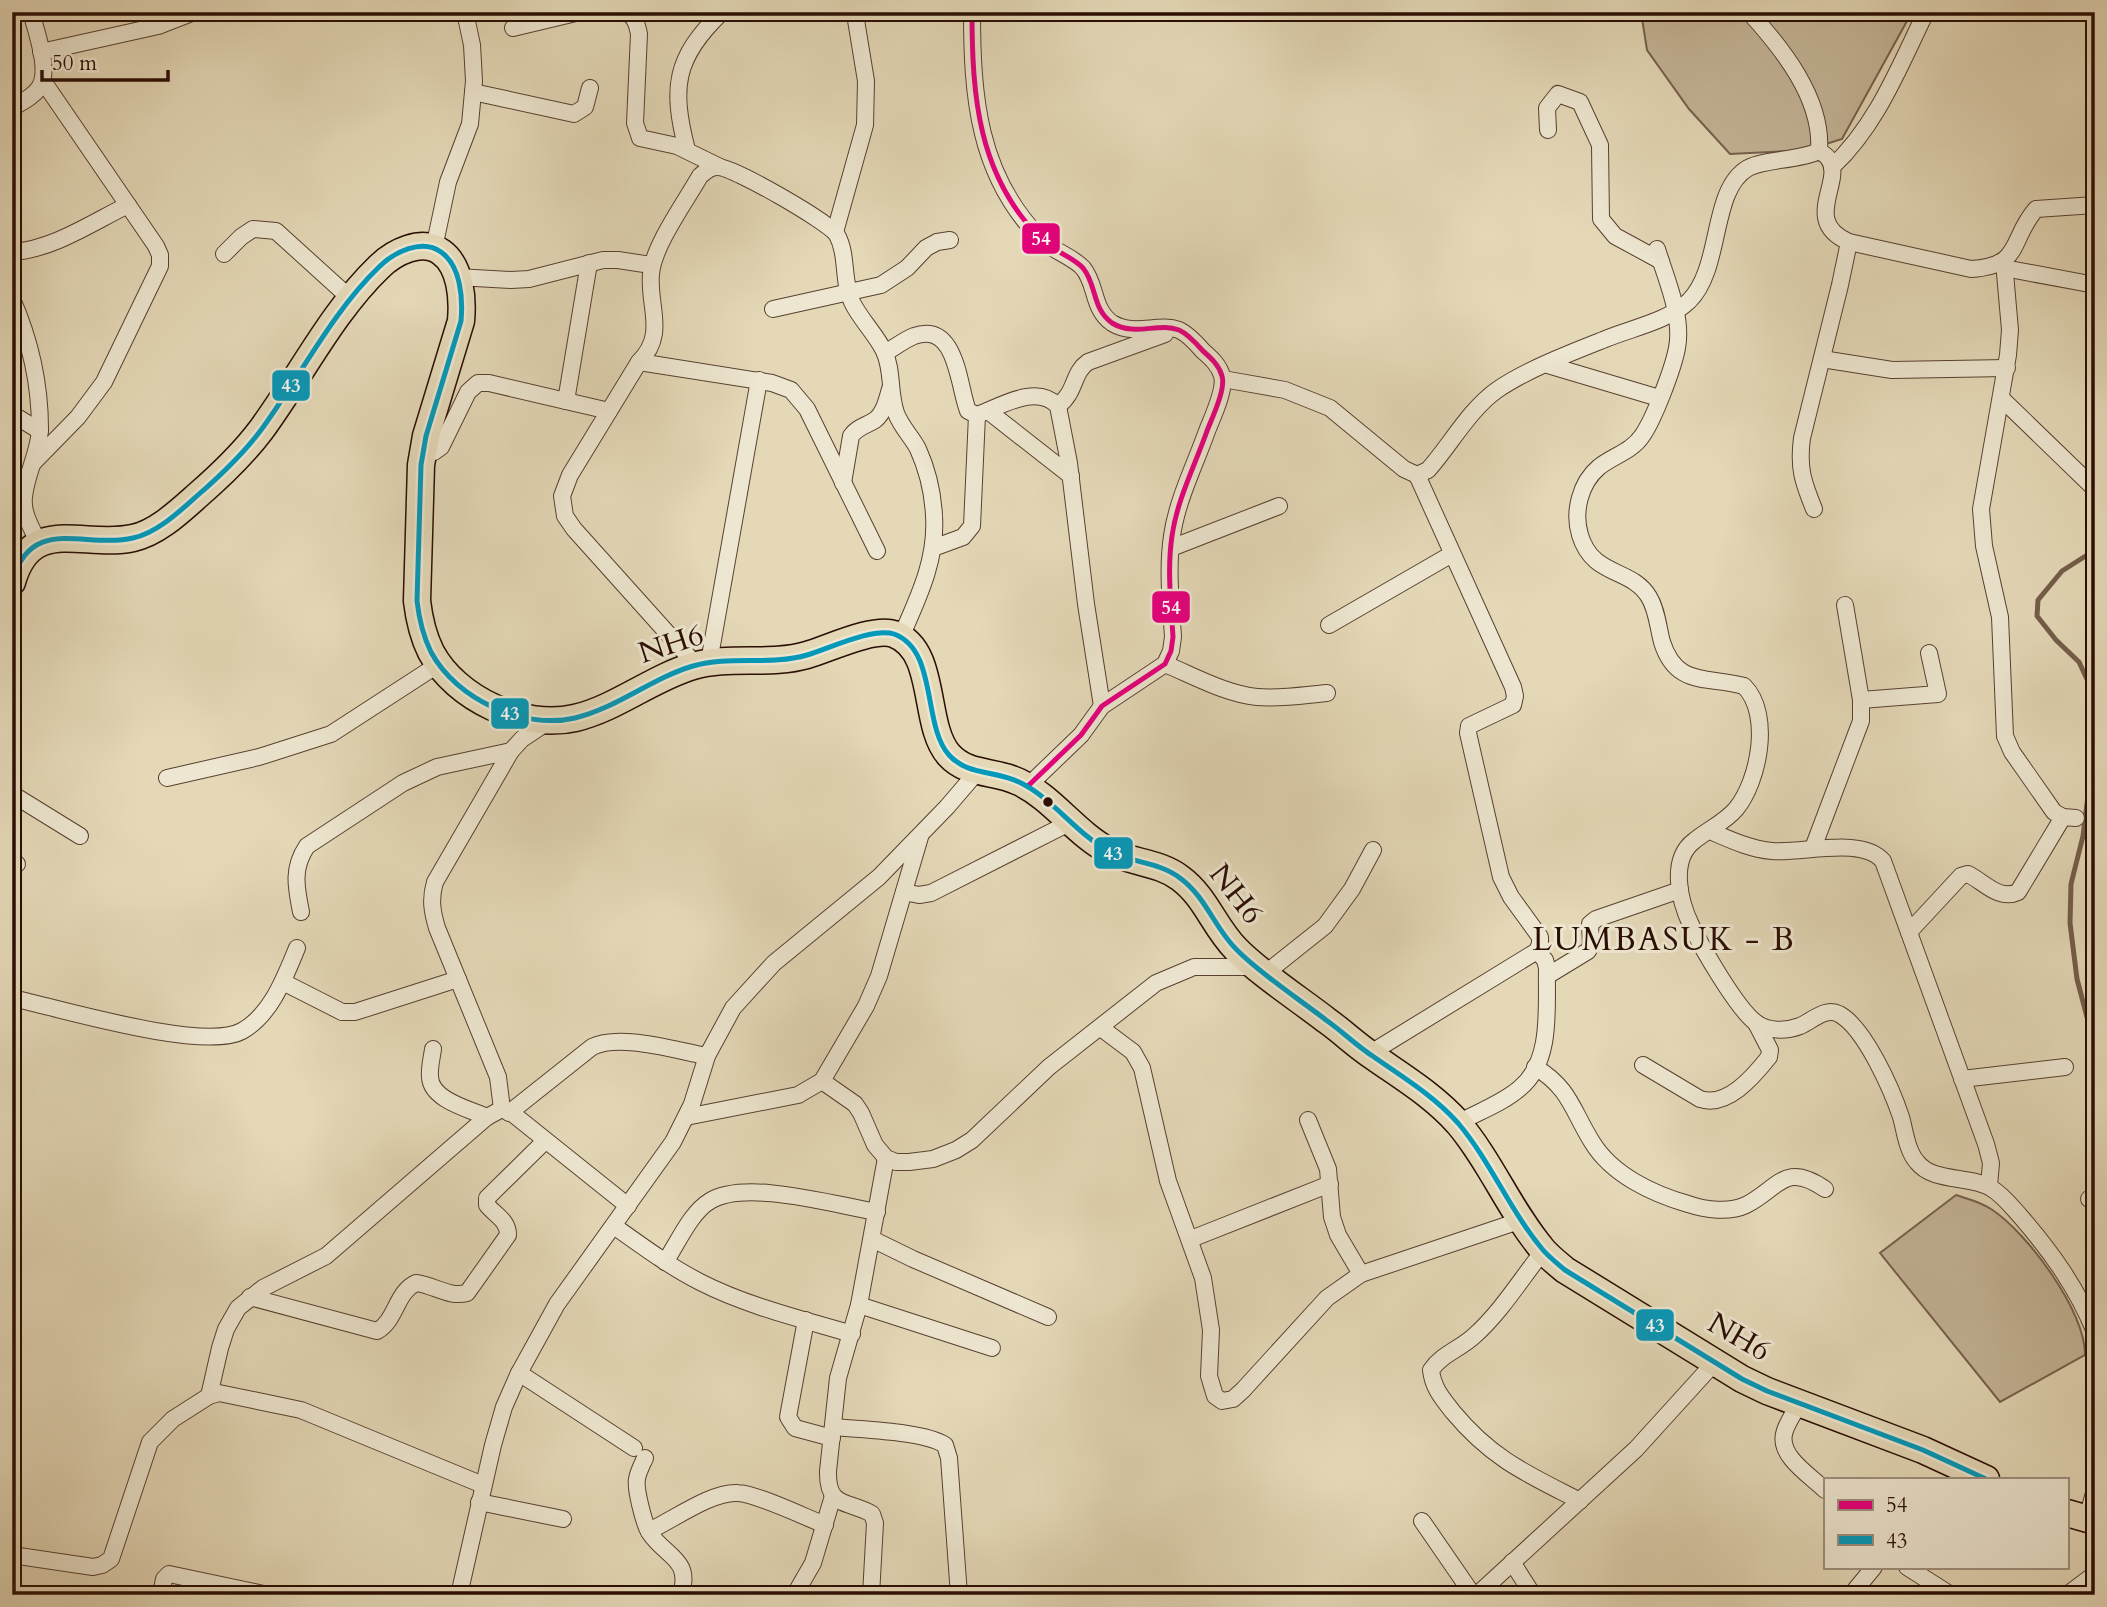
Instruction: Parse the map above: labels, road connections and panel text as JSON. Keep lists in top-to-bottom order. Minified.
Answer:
{"streets":{"highway":["NH6"]},"districts":["LUMBASUK - B"],"lines":["transit line 54","transit line 43"],"legend":["54","43"],"scale_bar":"50 m"}
